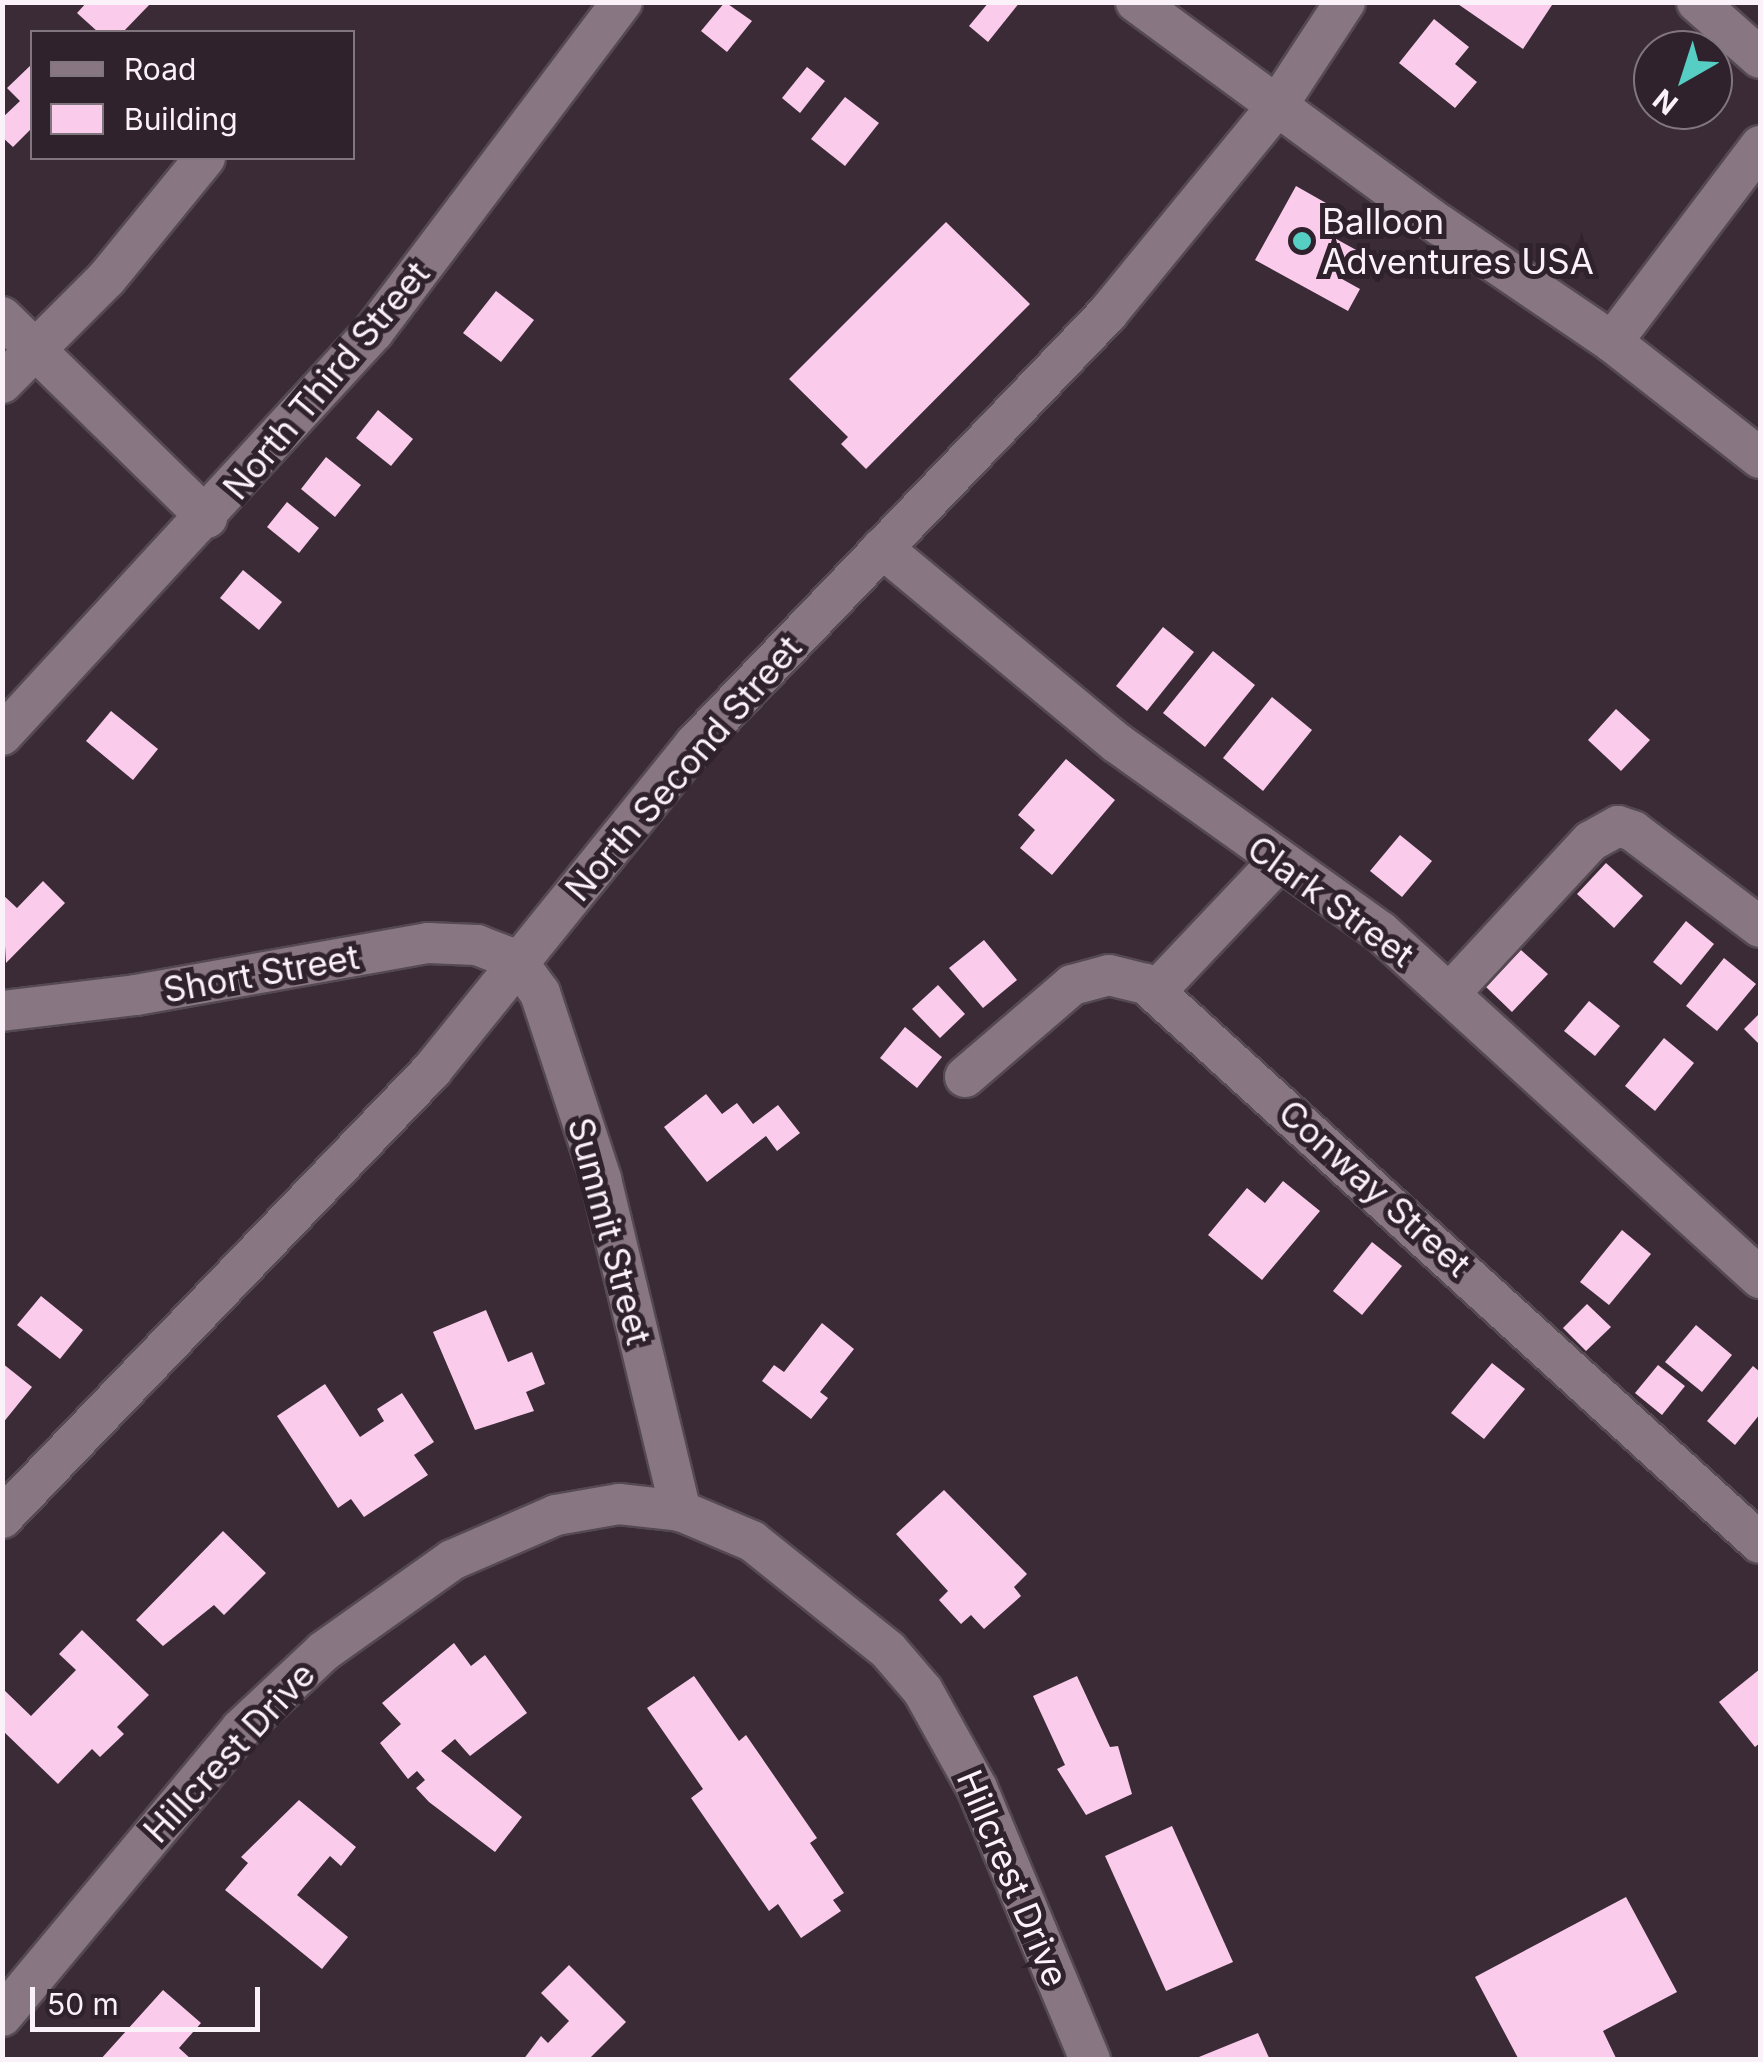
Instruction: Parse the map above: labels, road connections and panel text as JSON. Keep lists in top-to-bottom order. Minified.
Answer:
{"streets":{"street":["North Third Street","North Second Street","Clark Street","Short Street","Conway Street","Summit Street","Hillcrest Drive"]},"crossings":[["North Second Street","Clark Street"],["North Second Street","Short Street"],["North Second Street","Summit Street"],["Short Street","Summit Street"],["Summit Street","Hillcrest Drive"]],"places":["Balloon Adventures USA"],"legend":["Road","Building"],"scale_bar":"50 m","north":"bottom left"}
